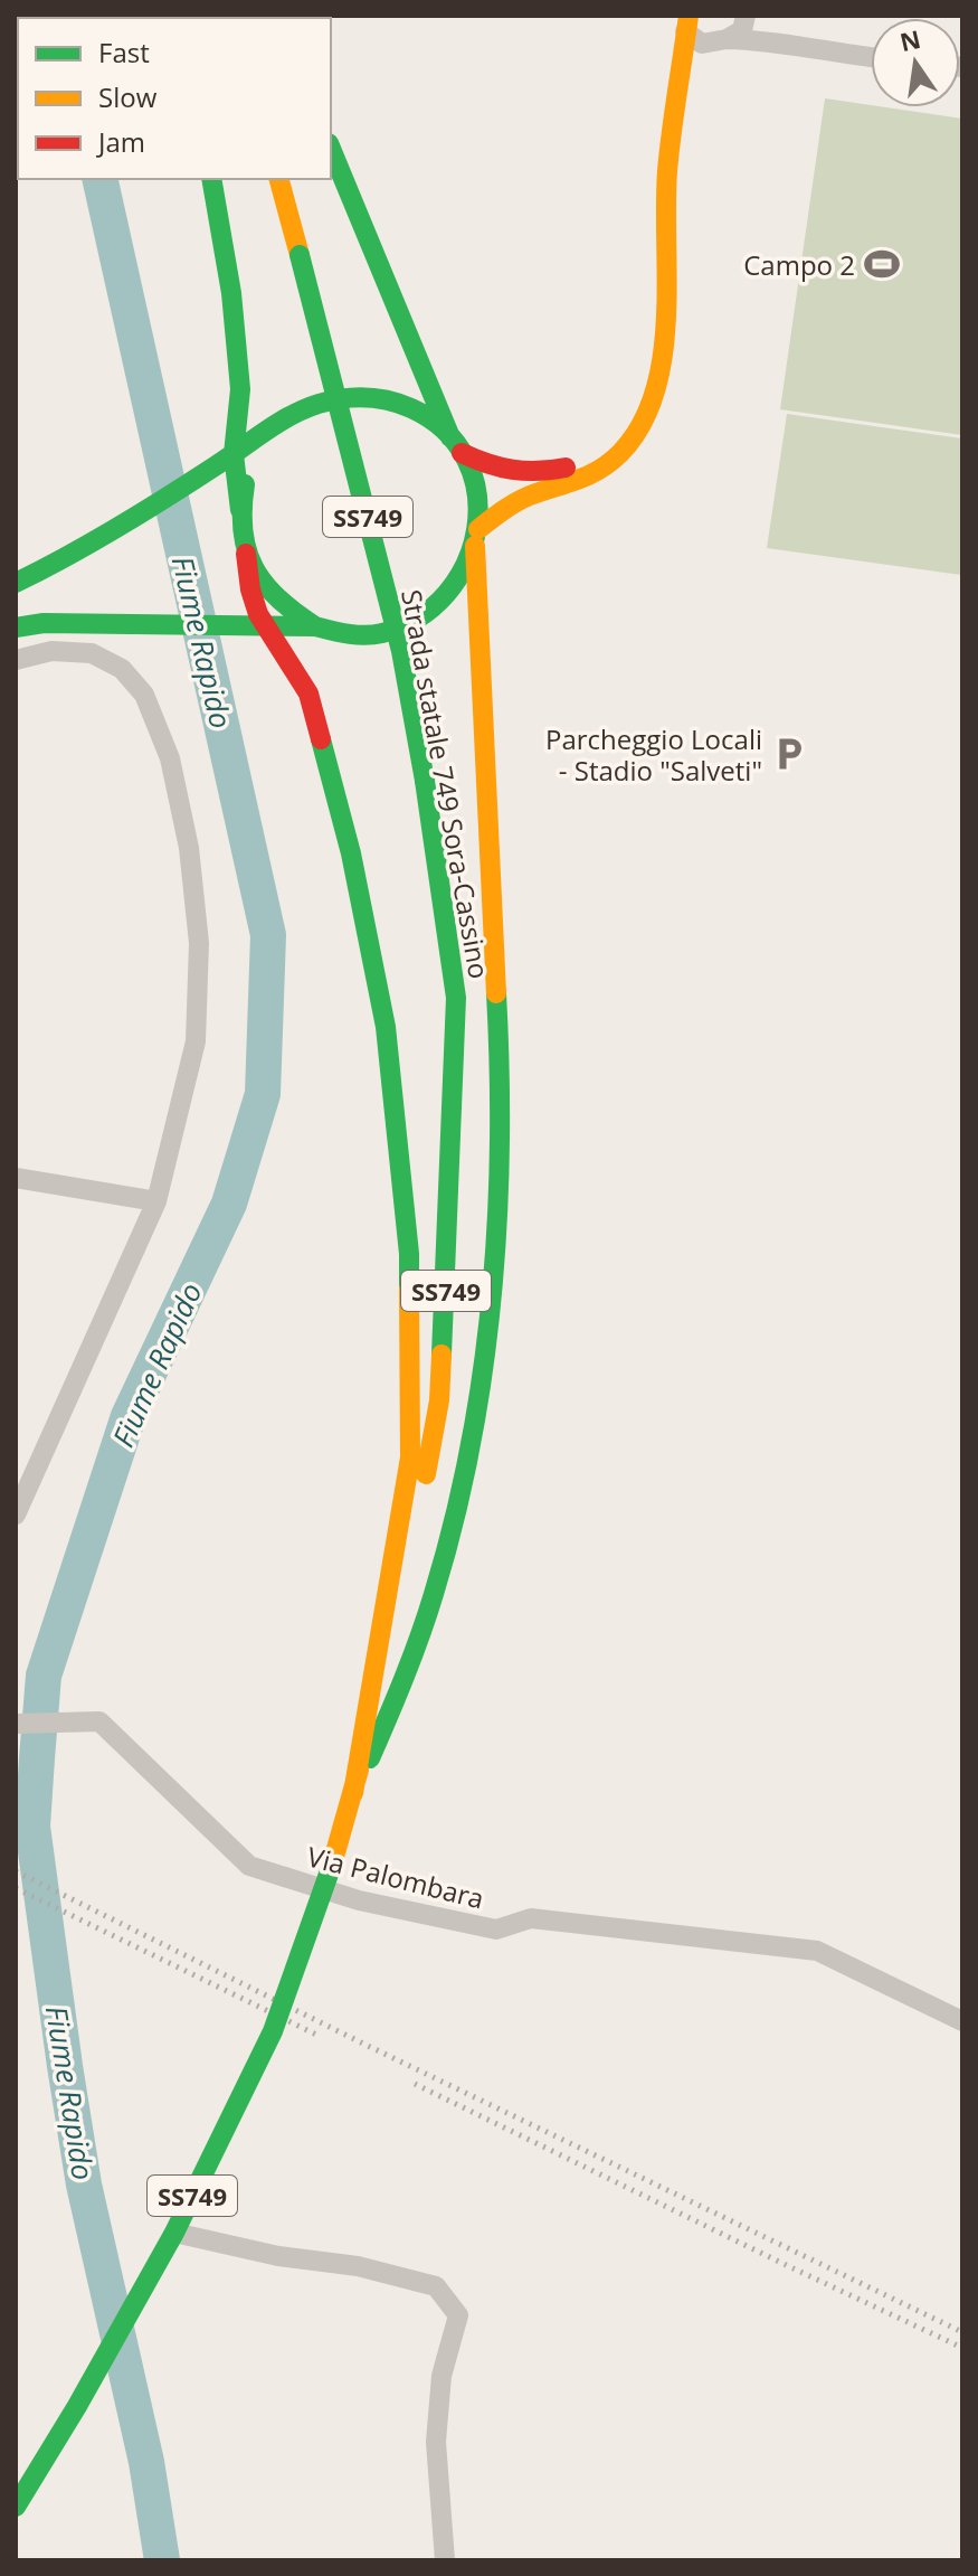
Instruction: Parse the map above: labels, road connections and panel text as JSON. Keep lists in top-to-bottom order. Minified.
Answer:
{"streets":{"main road":["SS749","Strada statale 749 Sora-Cassino"],"street":["Via Palombara"]},"water":["Fiume Rapido"],"places":{"sports":["Campo 2"],"parking":["Parcheggio Locali - Stadio \"Salveti\""]},"legend":["Fast","Slow","Jam"],"north":"top"}
